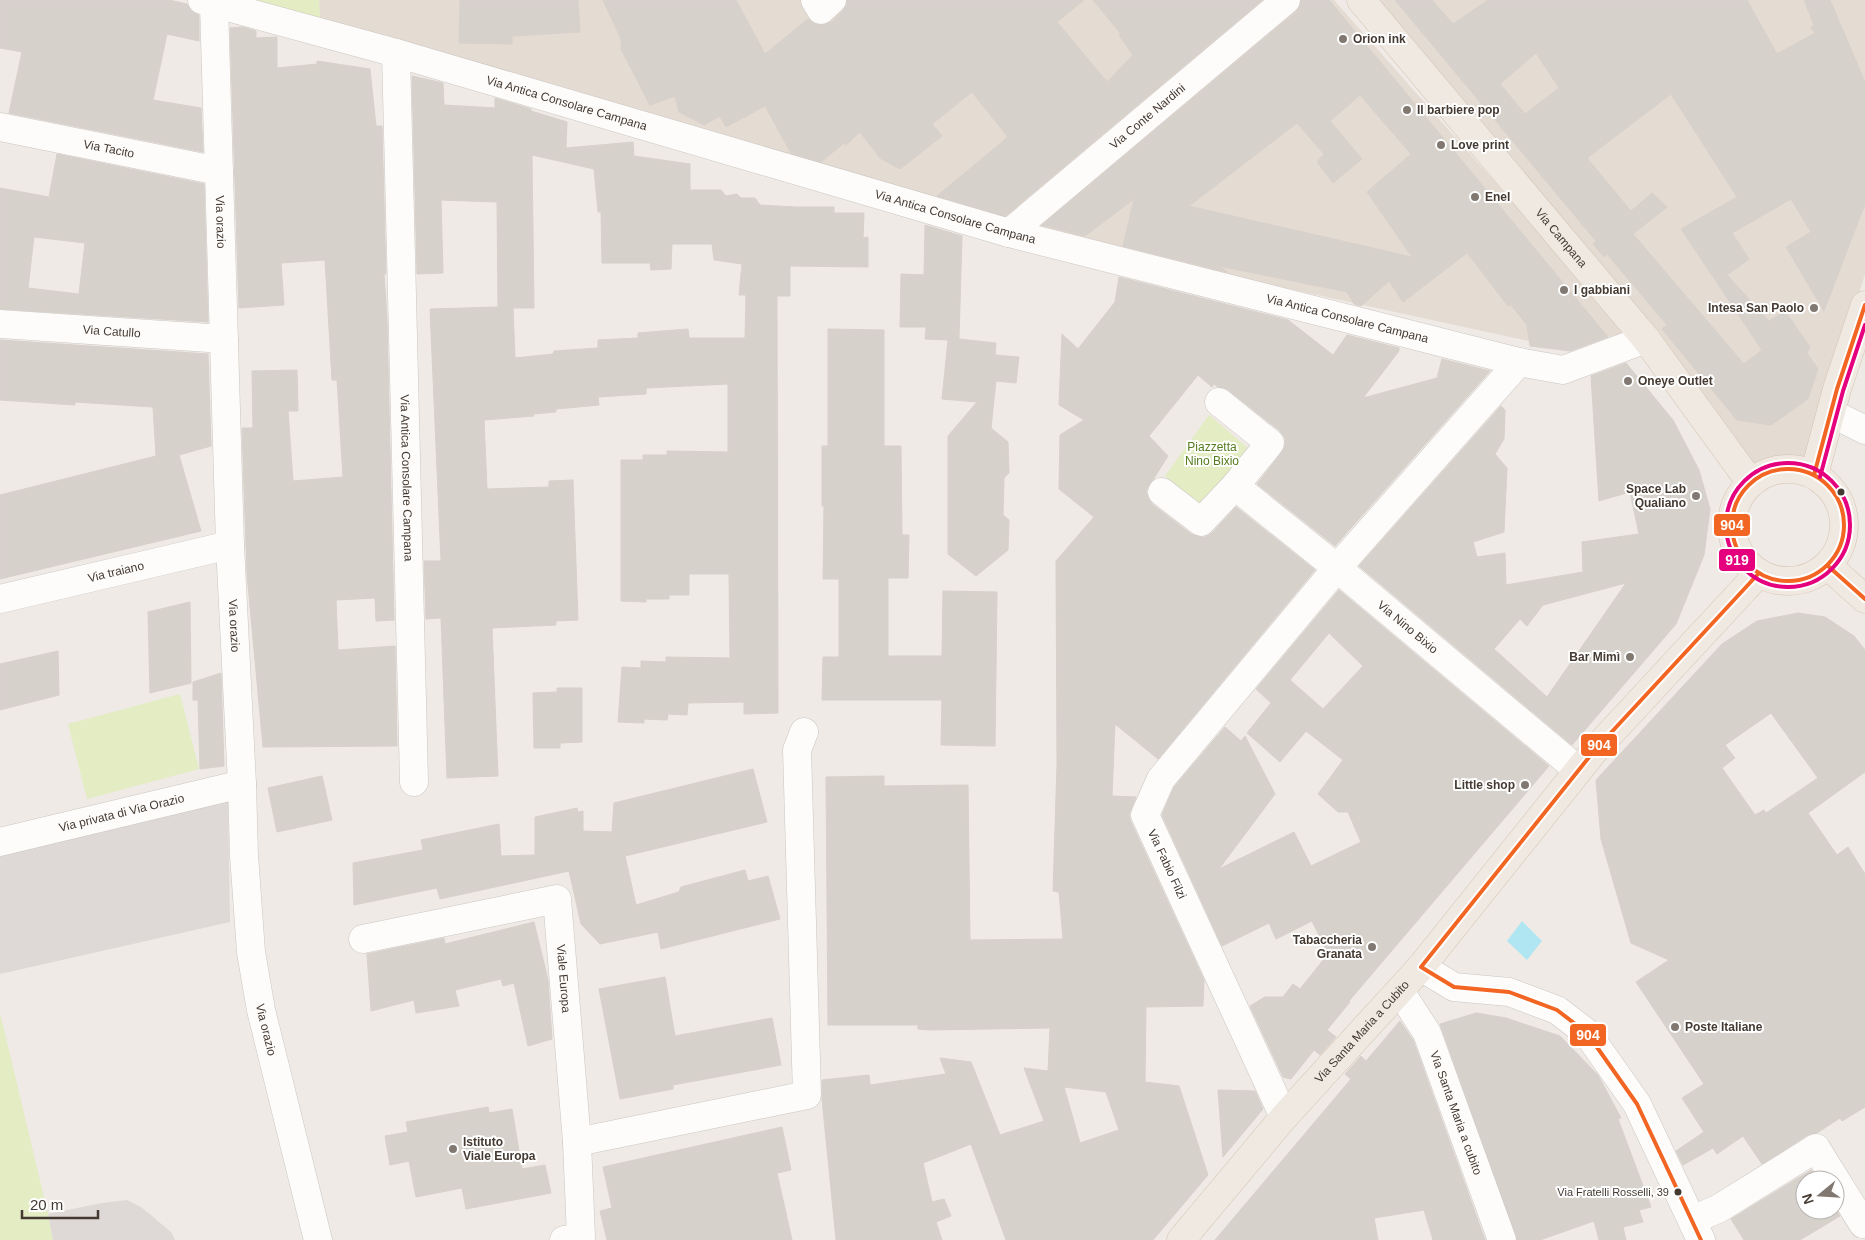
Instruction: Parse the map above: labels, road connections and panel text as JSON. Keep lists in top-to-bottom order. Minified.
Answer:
{"streets":{"main road":["Via Campana","Via Santa Maria a Cubito"],"street":["Via Antica Consolare Campana","Via Conte Nardini","Via Tacito","Via orazio","Via Catullo","Via traiano","Via Nino Bixio","Via privata di Via Orazio","Via Fabio Filzi","Viale Europa","Via Santa Maria a cubito"]},"crossings":[["Via Antica Consolare Campana","Via Conte Nardini"],["Via Antica Consolare Campana","Via orazio"],["Via Antica Consolare Campana","Via Campana"],["Via Antica Consolare Campana","Via Fabio Filzi"],["Via Tacito","Via orazio"],["Via orazio","Via Catullo"],["Via orazio","Via traiano"],["Via orazio","Via privata di Via Orazio"],["Via Campana","Via Santa Maria a Cubito"],["Via Nino Bixio","Via Fabio Filzi"],["Via Nino Bixio","Via Santa Maria a Cubito"],["Via Fabio Filzi","Via Santa Maria a Cubito"],["Via Santa Maria a Cubito","Via Santa Maria a cubito"]],"parks":["Piazzetta Nino Bixio"],"places":["Orion ink","Il barbiere pop","Love print","Enel","I gabbiani","Intesa San Paolo","Oneye Outlet","Space Lab Qualiano","Bar Mimì","Little shop","Tabaccheria Granata","Poste Italiane","Istituto Viale Europa","Via Fratelli Rosselli, 39"],"lines":["transit line 904","transit line 919"],"scale_bar":"20 m","north":"left"}
